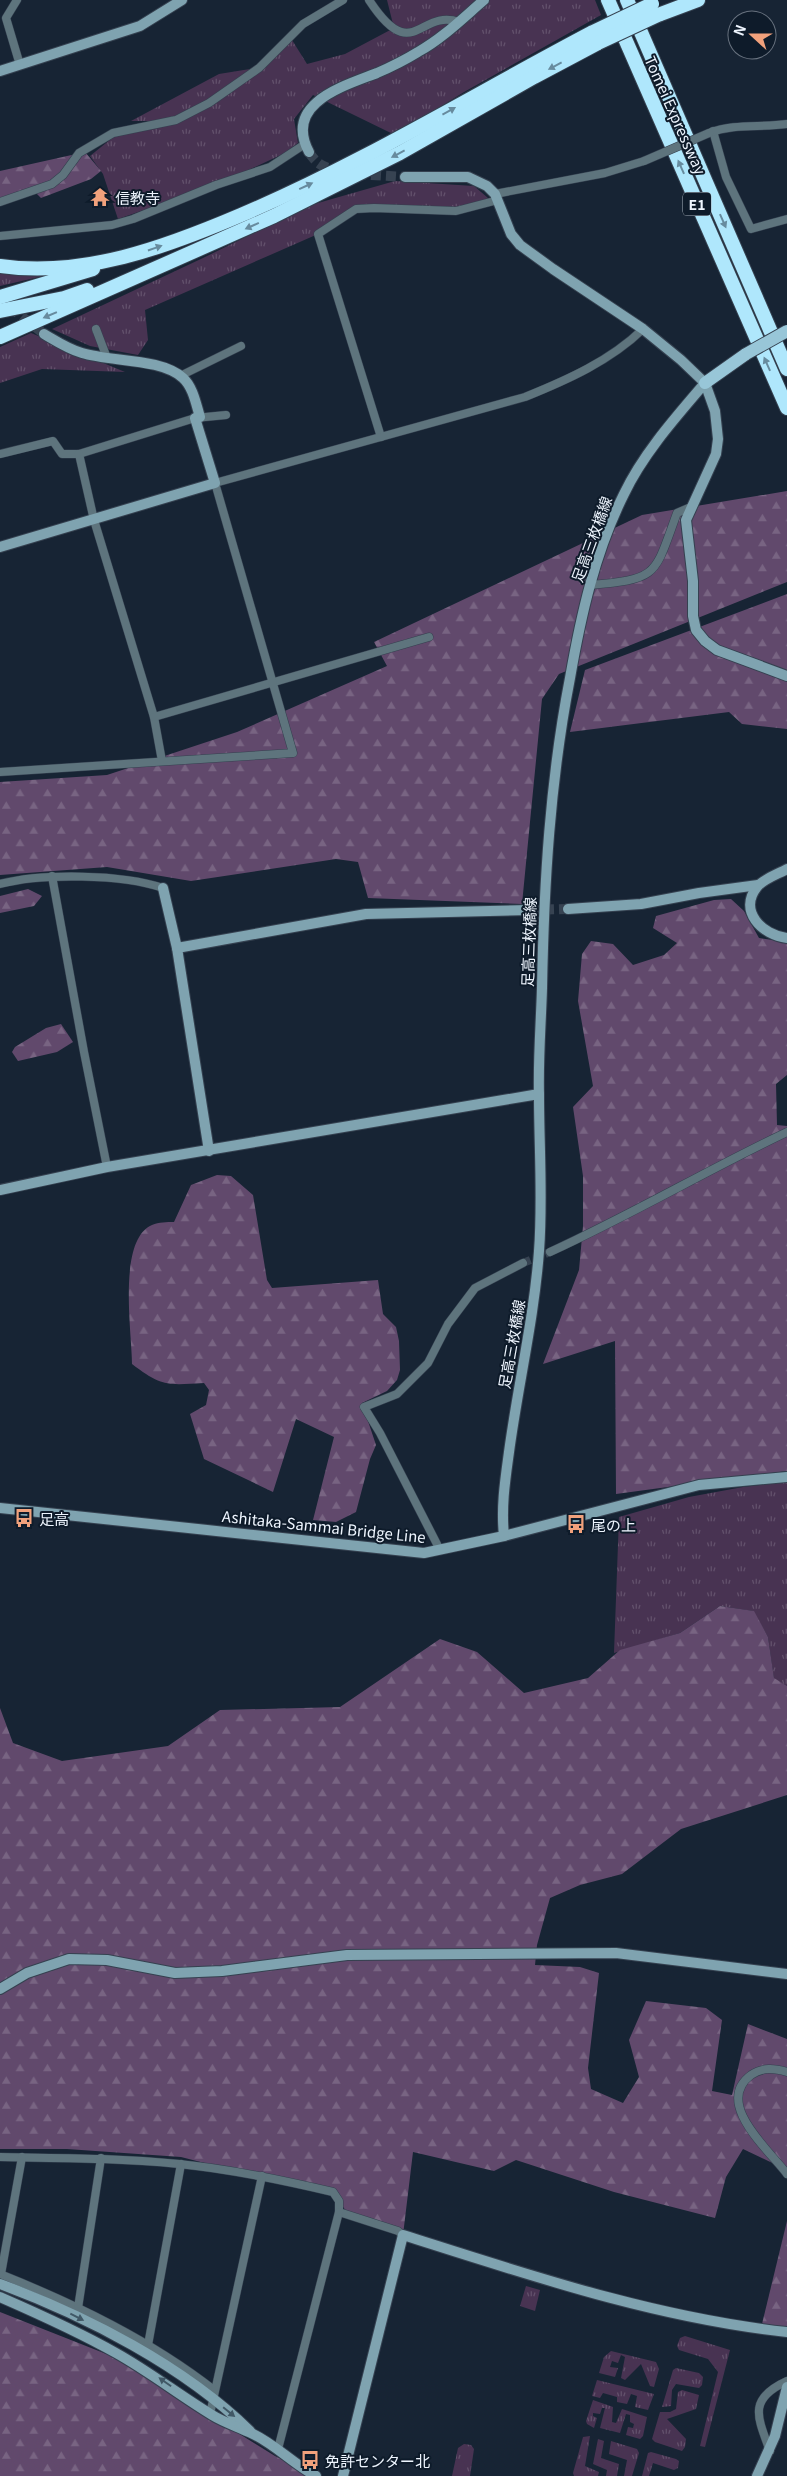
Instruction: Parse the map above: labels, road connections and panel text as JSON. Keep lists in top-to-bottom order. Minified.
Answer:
{"streets":{"highway":["Tomei Expressway","E1"],"street":["足高三枚橋線","Ashitaka-Sammai Bridge Line"]},"crossings":[["足高三枚橋線","Ashitaka-Sammai Bridge Line"]],"places":{"temple":["信教寺"],"bus stop":["足高","尾の上","免許センター北"]},"north":"left"}
